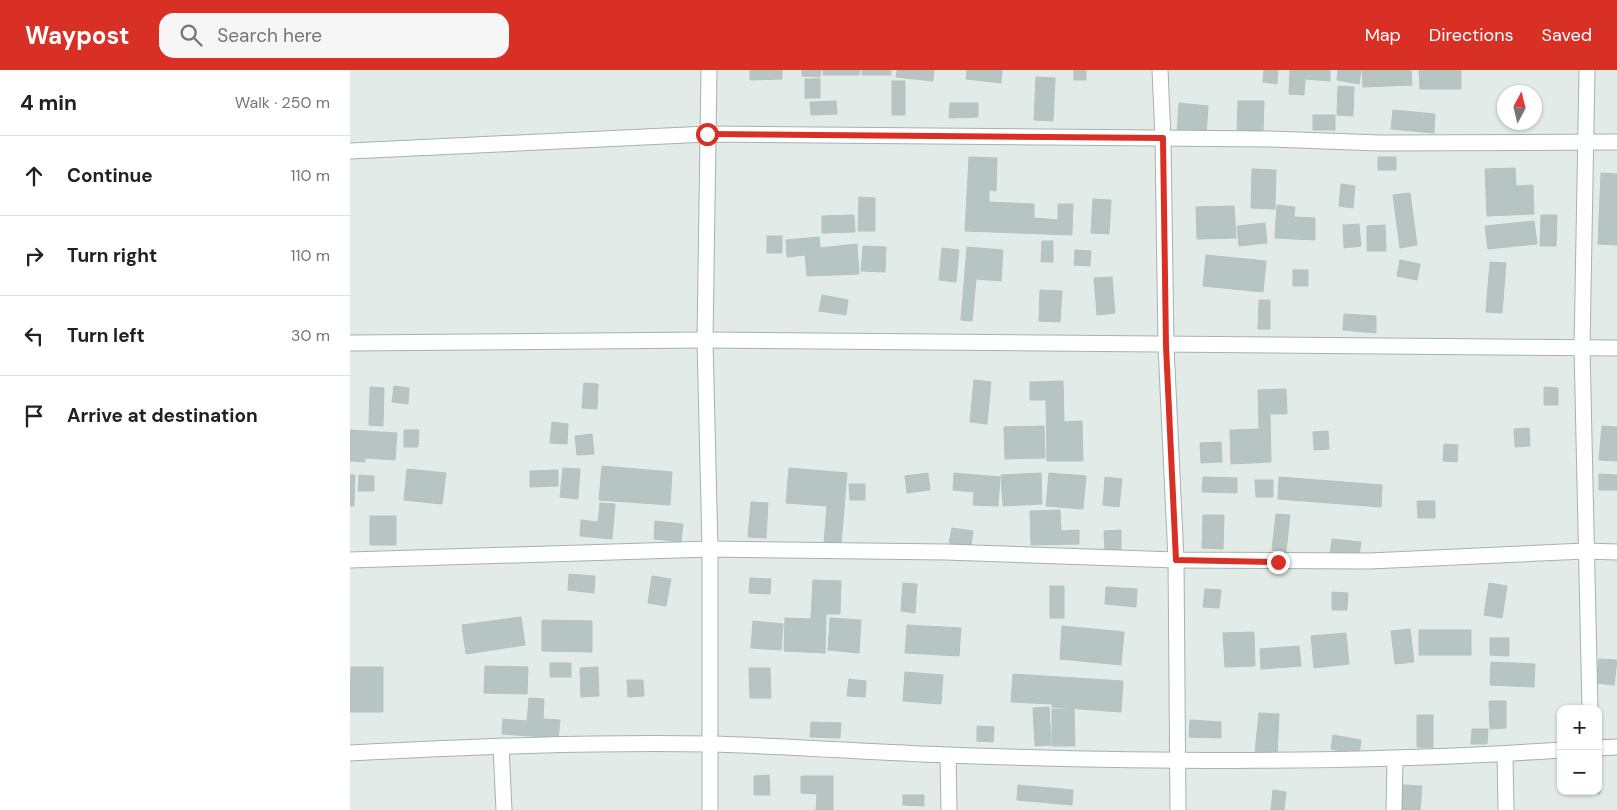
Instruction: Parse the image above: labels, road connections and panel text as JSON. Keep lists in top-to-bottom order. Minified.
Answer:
{"north":"top","page":{"header":"Waypost","search":"Search here","nav":["Map","Directions","Saved"],"heading":["4 min","Walk · 250 m"],"list":[["Continue","110 m"],["Turn right","110 m"],["Turn left","30 m"],"Arrive at destination"],"map_buttons":["+","−"]}}
